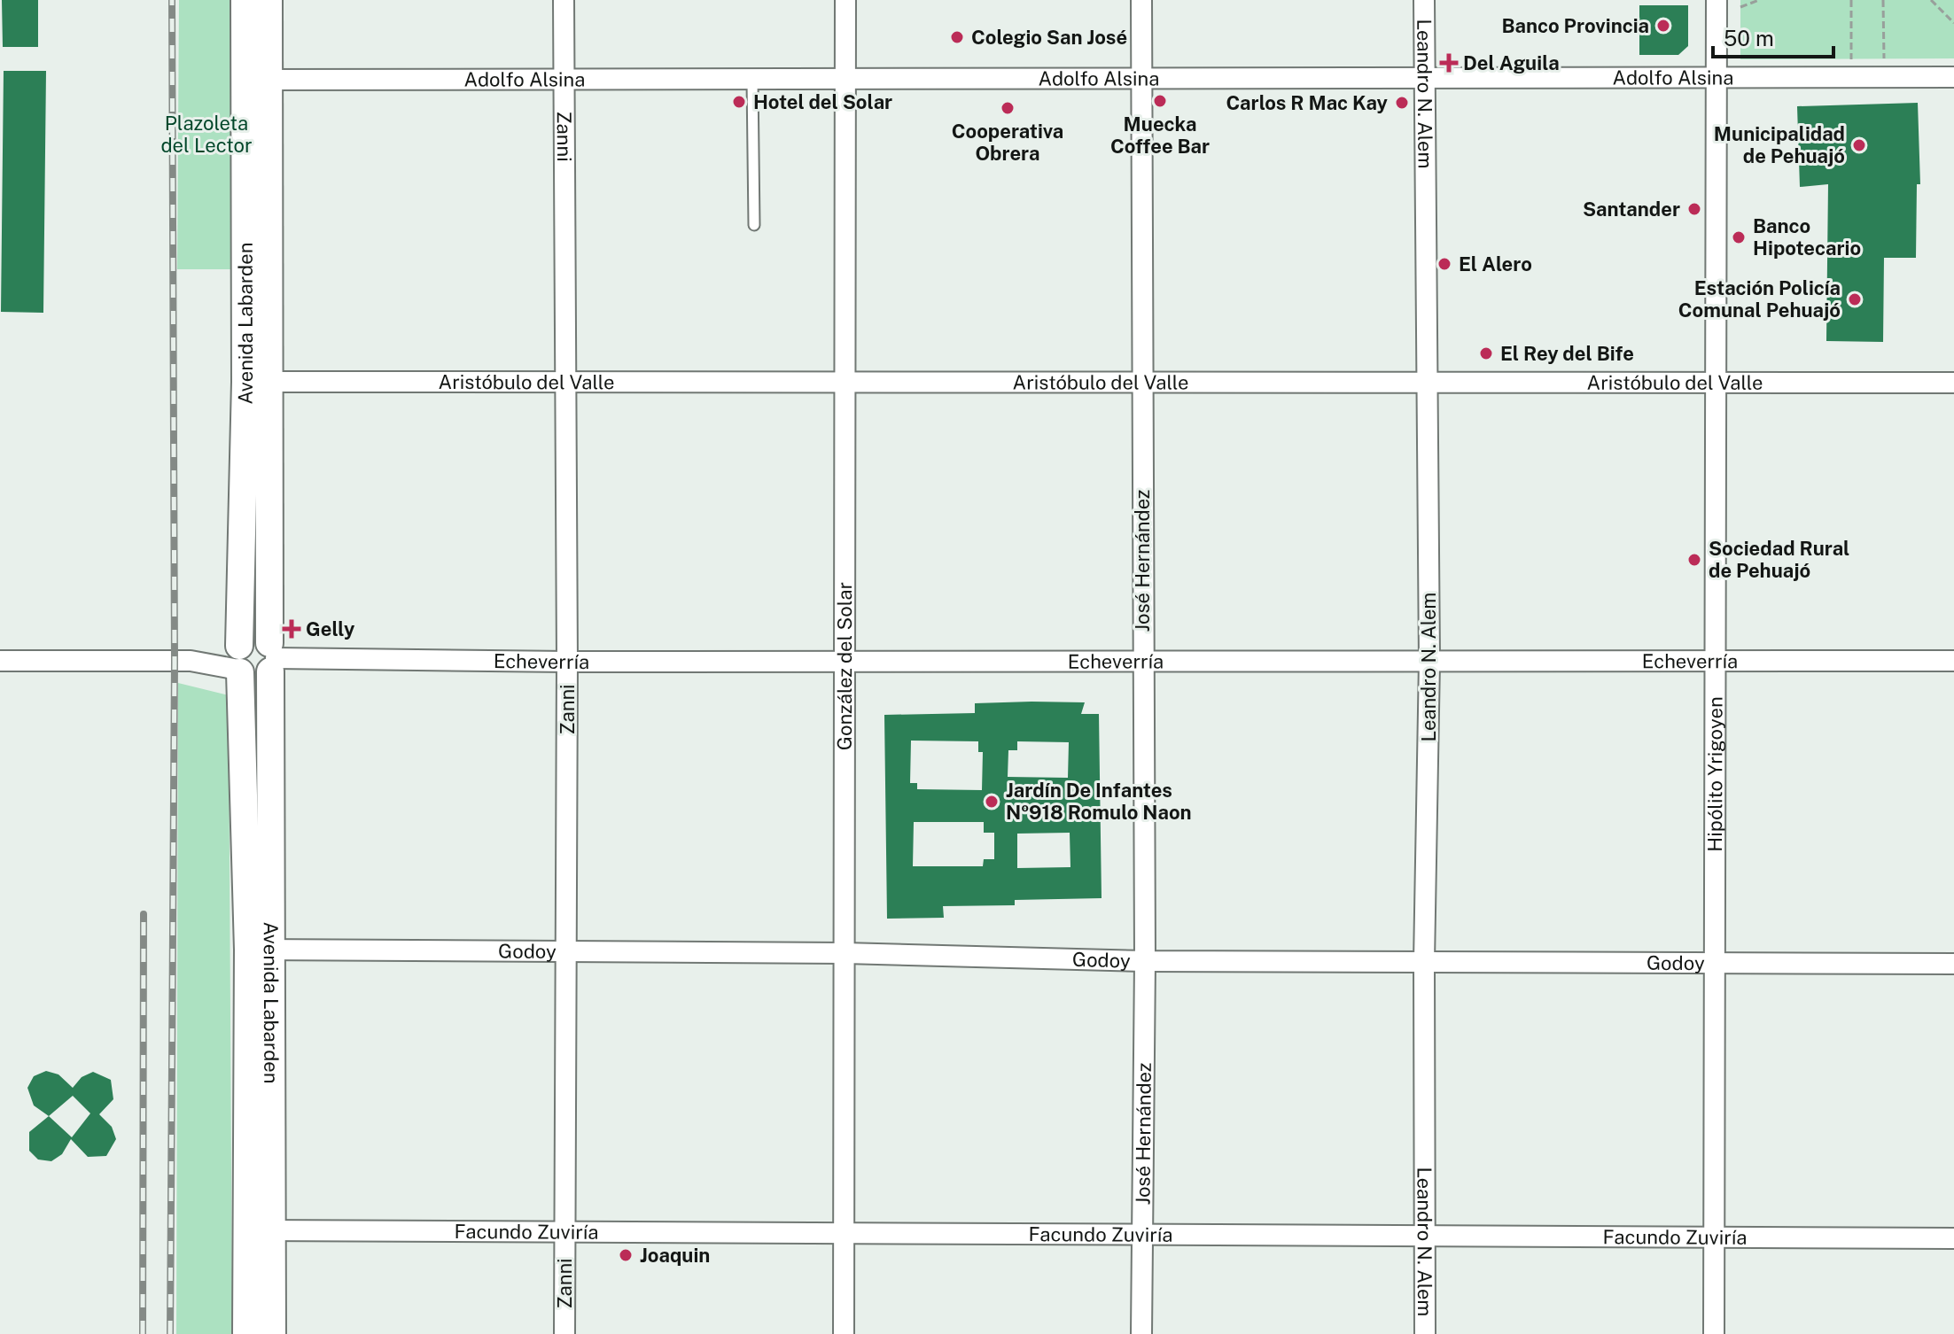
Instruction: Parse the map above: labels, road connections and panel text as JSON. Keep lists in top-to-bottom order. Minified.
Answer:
{"streets":{"main road":["Avenida Labarden"],"street":["Adolfo Alsina","Leandro N. Alem","Zanni","Aristóbulo del Valle","José Hernández","Echeverría","González del Solar","Hipólito Yrigoyen","Godoy","Facundo Zuviría"]},"crossings":[["Adolfo Alsina","Leandro N. Alem"],["Adolfo Alsina","Zanni"],["Adolfo Alsina","Avenida Labarden"],["Adolfo Alsina","José Hernández"],["Adolfo Alsina","González del Solar"],["Adolfo Alsina","Hipólito Yrigoyen"],["Leandro N. Alem","Aristóbulo del Valle"],["Leandro N. Alem","Echeverría"],["Leandro N. Alem","Godoy"],["Leandro N. Alem","Facundo Zuviría"],["Zanni","Aristóbulo del Valle"],["Zanni","Echeverría"],["Zanni","Godoy"],["Zanni","Facundo Zuviría"],["Avenida Labarden","Aristóbulo del Valle"],["Avenida Labarden","Echeverría"],["Avenida Labarden","Godoy"],["Avenida Labarden","Facundo Zuviría"],["Aristóbulo del Valle","José Hernández"],["Aristóbulo del Valle","González del Solar"],["Aristóbulo del Valle","Hipólito Yrigoyen"],["José Hernández","Echeverría"],["José Hernández","Godoy"],["José Hernández","Facundo Zuviría"],["Echeverría","González del Solar"],["Echeverría","Hipólito Yrigoyen"],["González del Solar","Godoy"],["González del Solar","Facundo Zuviría"],["Hipólito Yrigoyen","Godoy"],["Hipólito Yrigoyen","Facundo Zuviría"]],"parks":["Plazoleta del Lector"],"places":{"other":["Banco Provincia","Colegio San José","Muecka Coffee Bar","Hotel del Solar","Carlos R Mac Kay","Cooperativa Obrera","Municipalidad de Pehuajó","Santander","Banco Hipotecario","El Alero","Estación Policía Comunal Pehuajó","El Rey del Bife","Sociedad Rural de Pehuajó","Jardín De Infantes Nº918 Romulo Naon","Joaquin"],"health":["Del Aguila","Gelly"]},"scale_bar":"50 m"}
